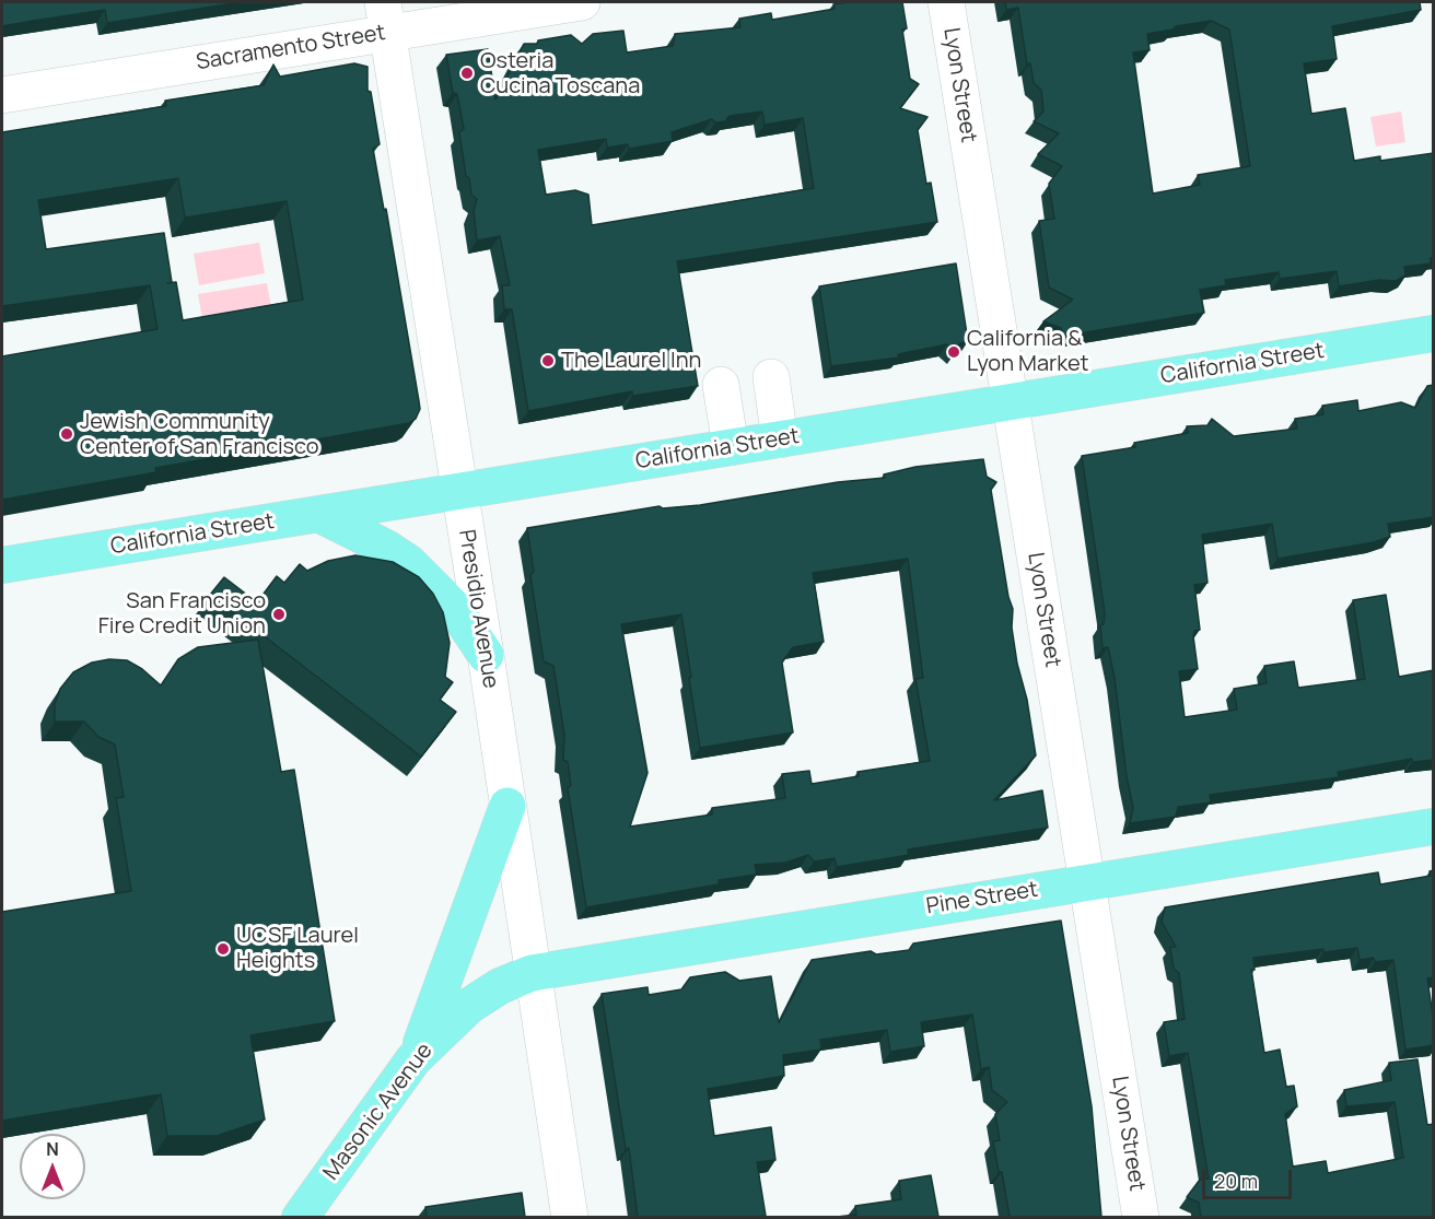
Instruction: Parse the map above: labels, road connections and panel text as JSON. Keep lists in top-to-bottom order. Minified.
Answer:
{"streets":{"main road":["California Street","Pine Street","Masonic Avenue"],"street":["Sacramento Street","Lyon Street","Presidio Avenue"]},"crossings":[["Sacramento Street","Presidio Avenue"],["Lyon Street","California Street"],["Lyon Street","Pine Street"],["California Street","Presidio Avenue"],["Presidio Avenue","Pine Street"],["Presidio Avenue","Masonic Avenue"],["Pine Street","Masonic Avenue"]],"places":["Osteria Cucina Toscana","California & Lyon Market","The Laurel Inn","Jewish Community Center of San Francisco","San Francisco Fire Credit Union","UCSF Laurel Heights"],"scale_bar":"20 m","north":"top"}
